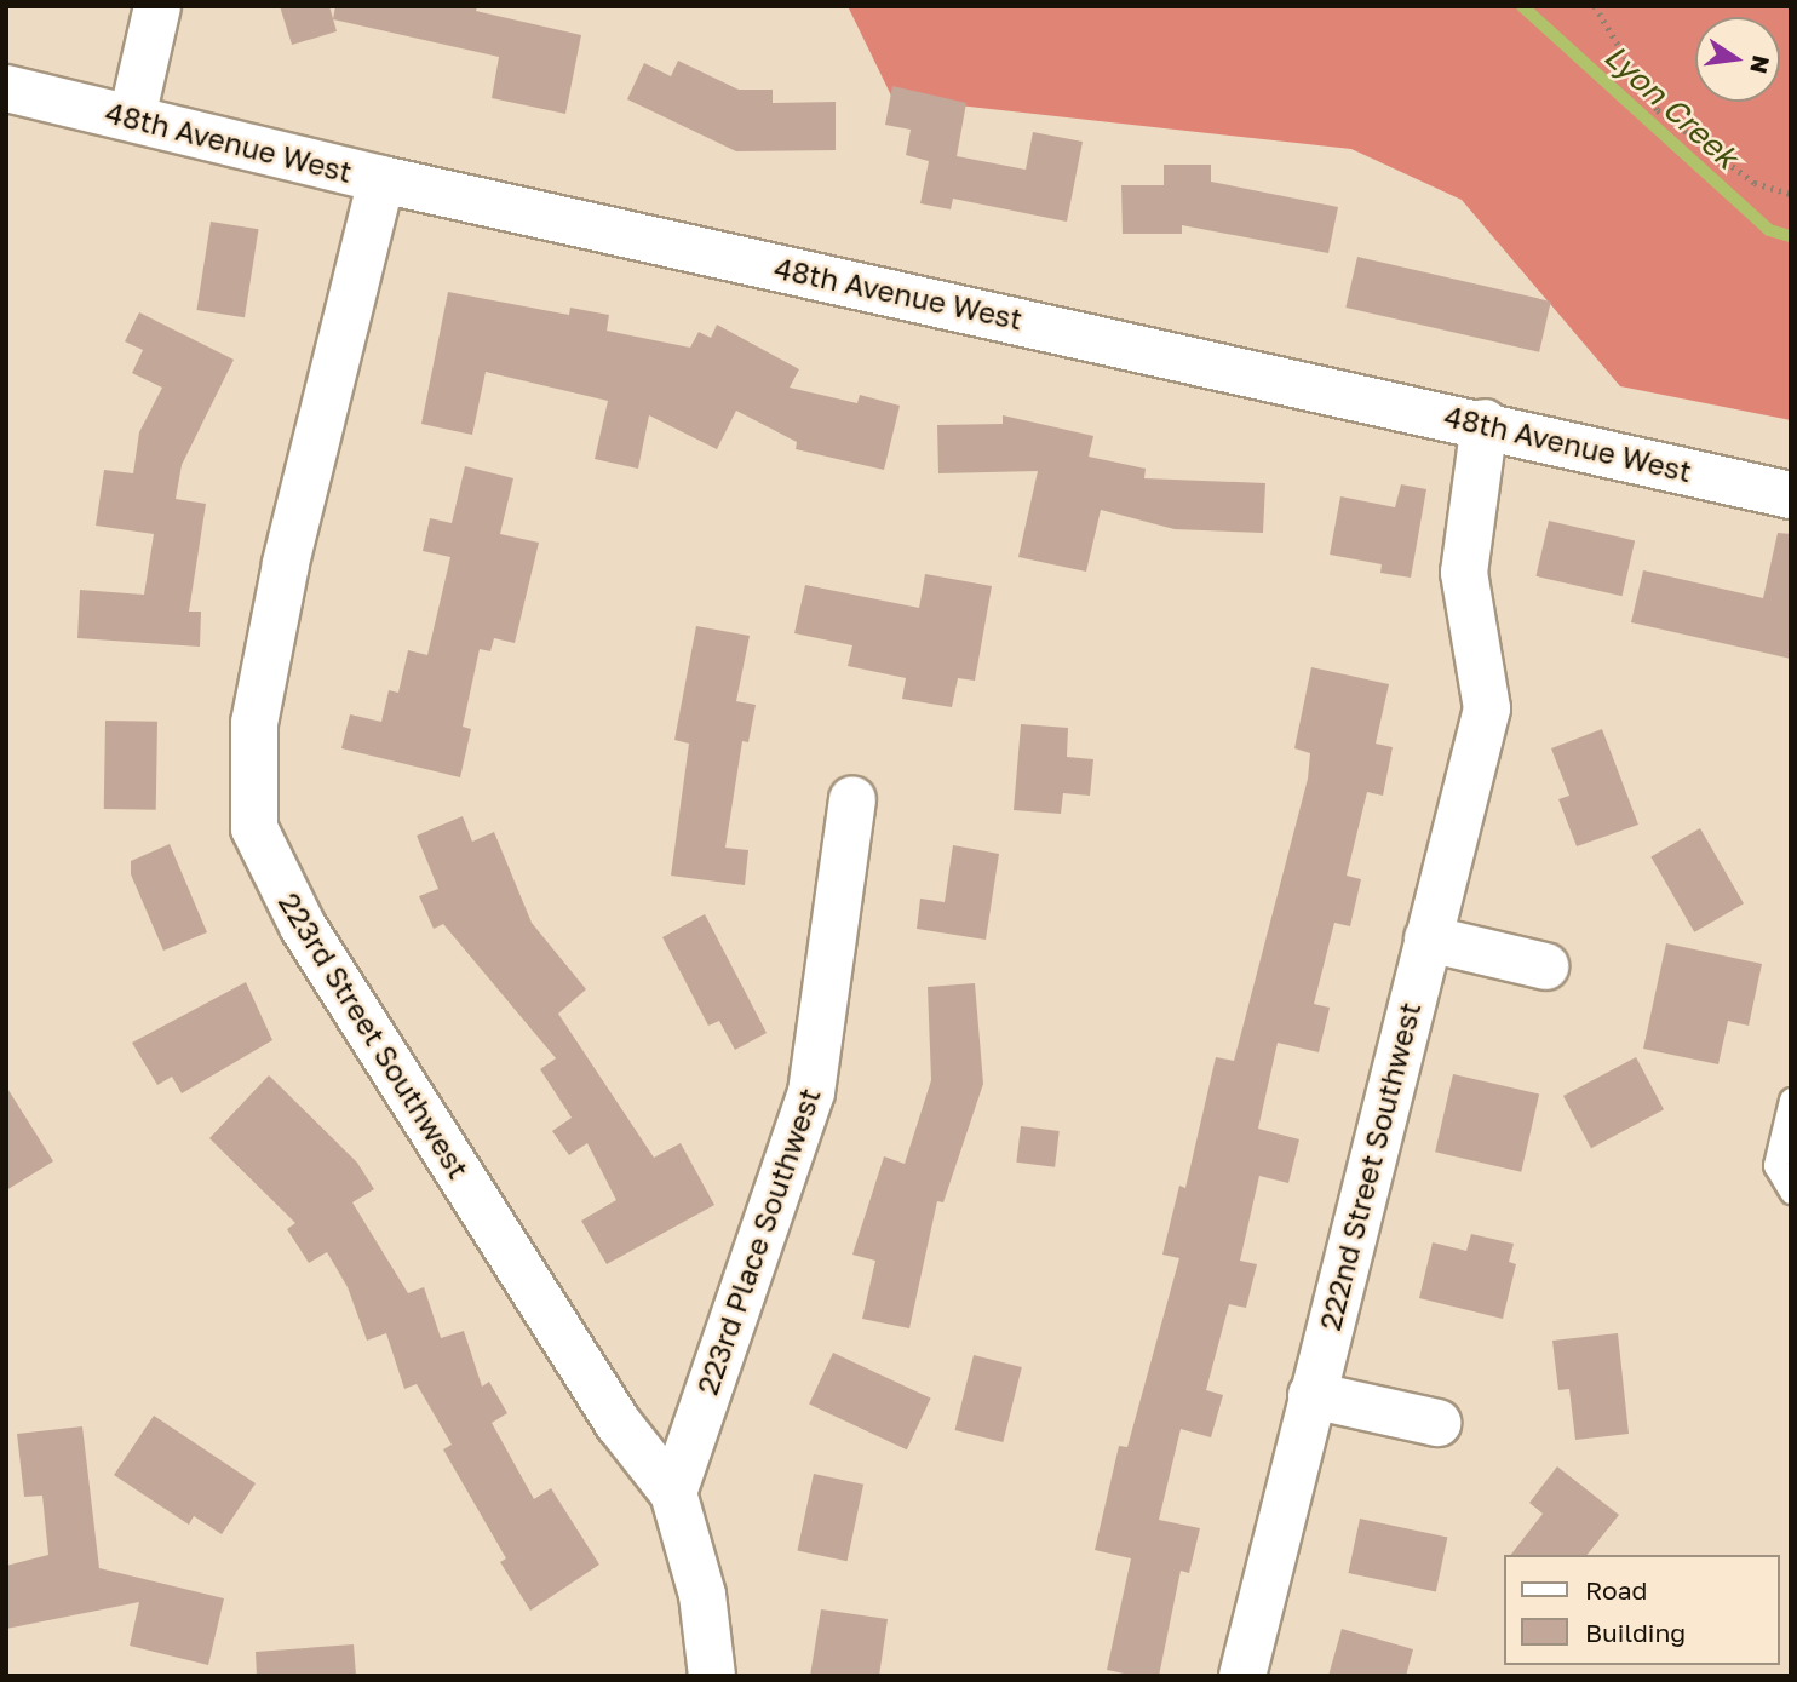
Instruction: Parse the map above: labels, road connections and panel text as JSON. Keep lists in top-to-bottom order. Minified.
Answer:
{"streets":{"street":["48th Avenue West","223rd Street Southwest","222nd Street Southwest","223rd Place Southwest"]},"crossings":[["48th Avenue West","223rd Street Southwest"],["48th Avenue West","222nd Street Southwest"],["223rd Street Southwest","223rd Place Southwest"]],"water":["Lyon Creek"],"legend":["Road","Building"],"north":"right"}
